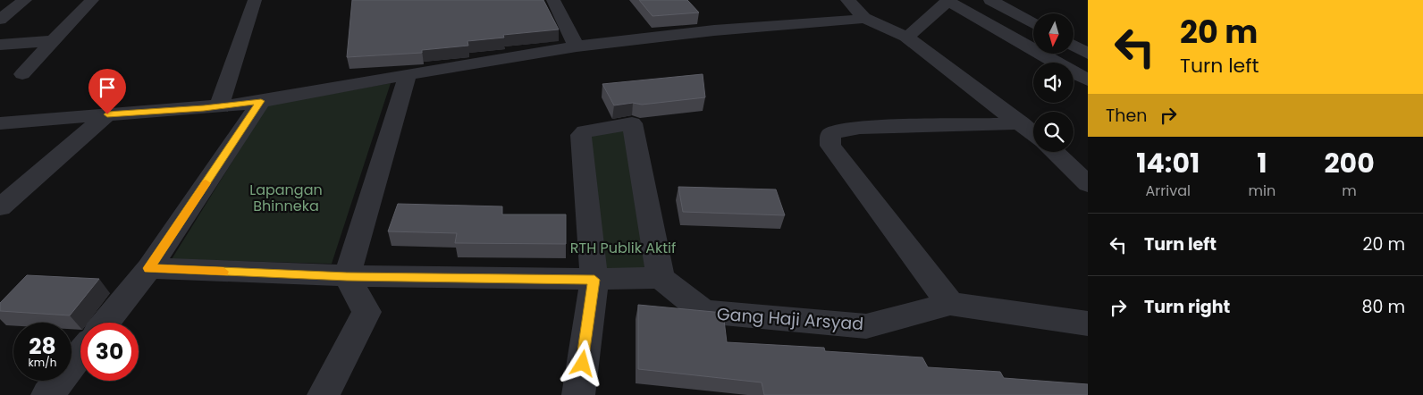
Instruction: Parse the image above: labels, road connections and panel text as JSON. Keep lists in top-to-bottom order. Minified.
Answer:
{"streets":{"street":["Gang Haji Arsyad"]},"parks":["Lapangan Bhinneka","RTH Publik Aktif"],"north":"bottom","page":{"turn":["20 m","Turn left"],"then":"Then","eta":["14:01","Arrival","1","min","200","m"],"list":[{"name":"Turn left","value":"20 m"},{"name":"Turn right","value":"80 m"}],"speed":"28 km/h","limit":"30"}}
